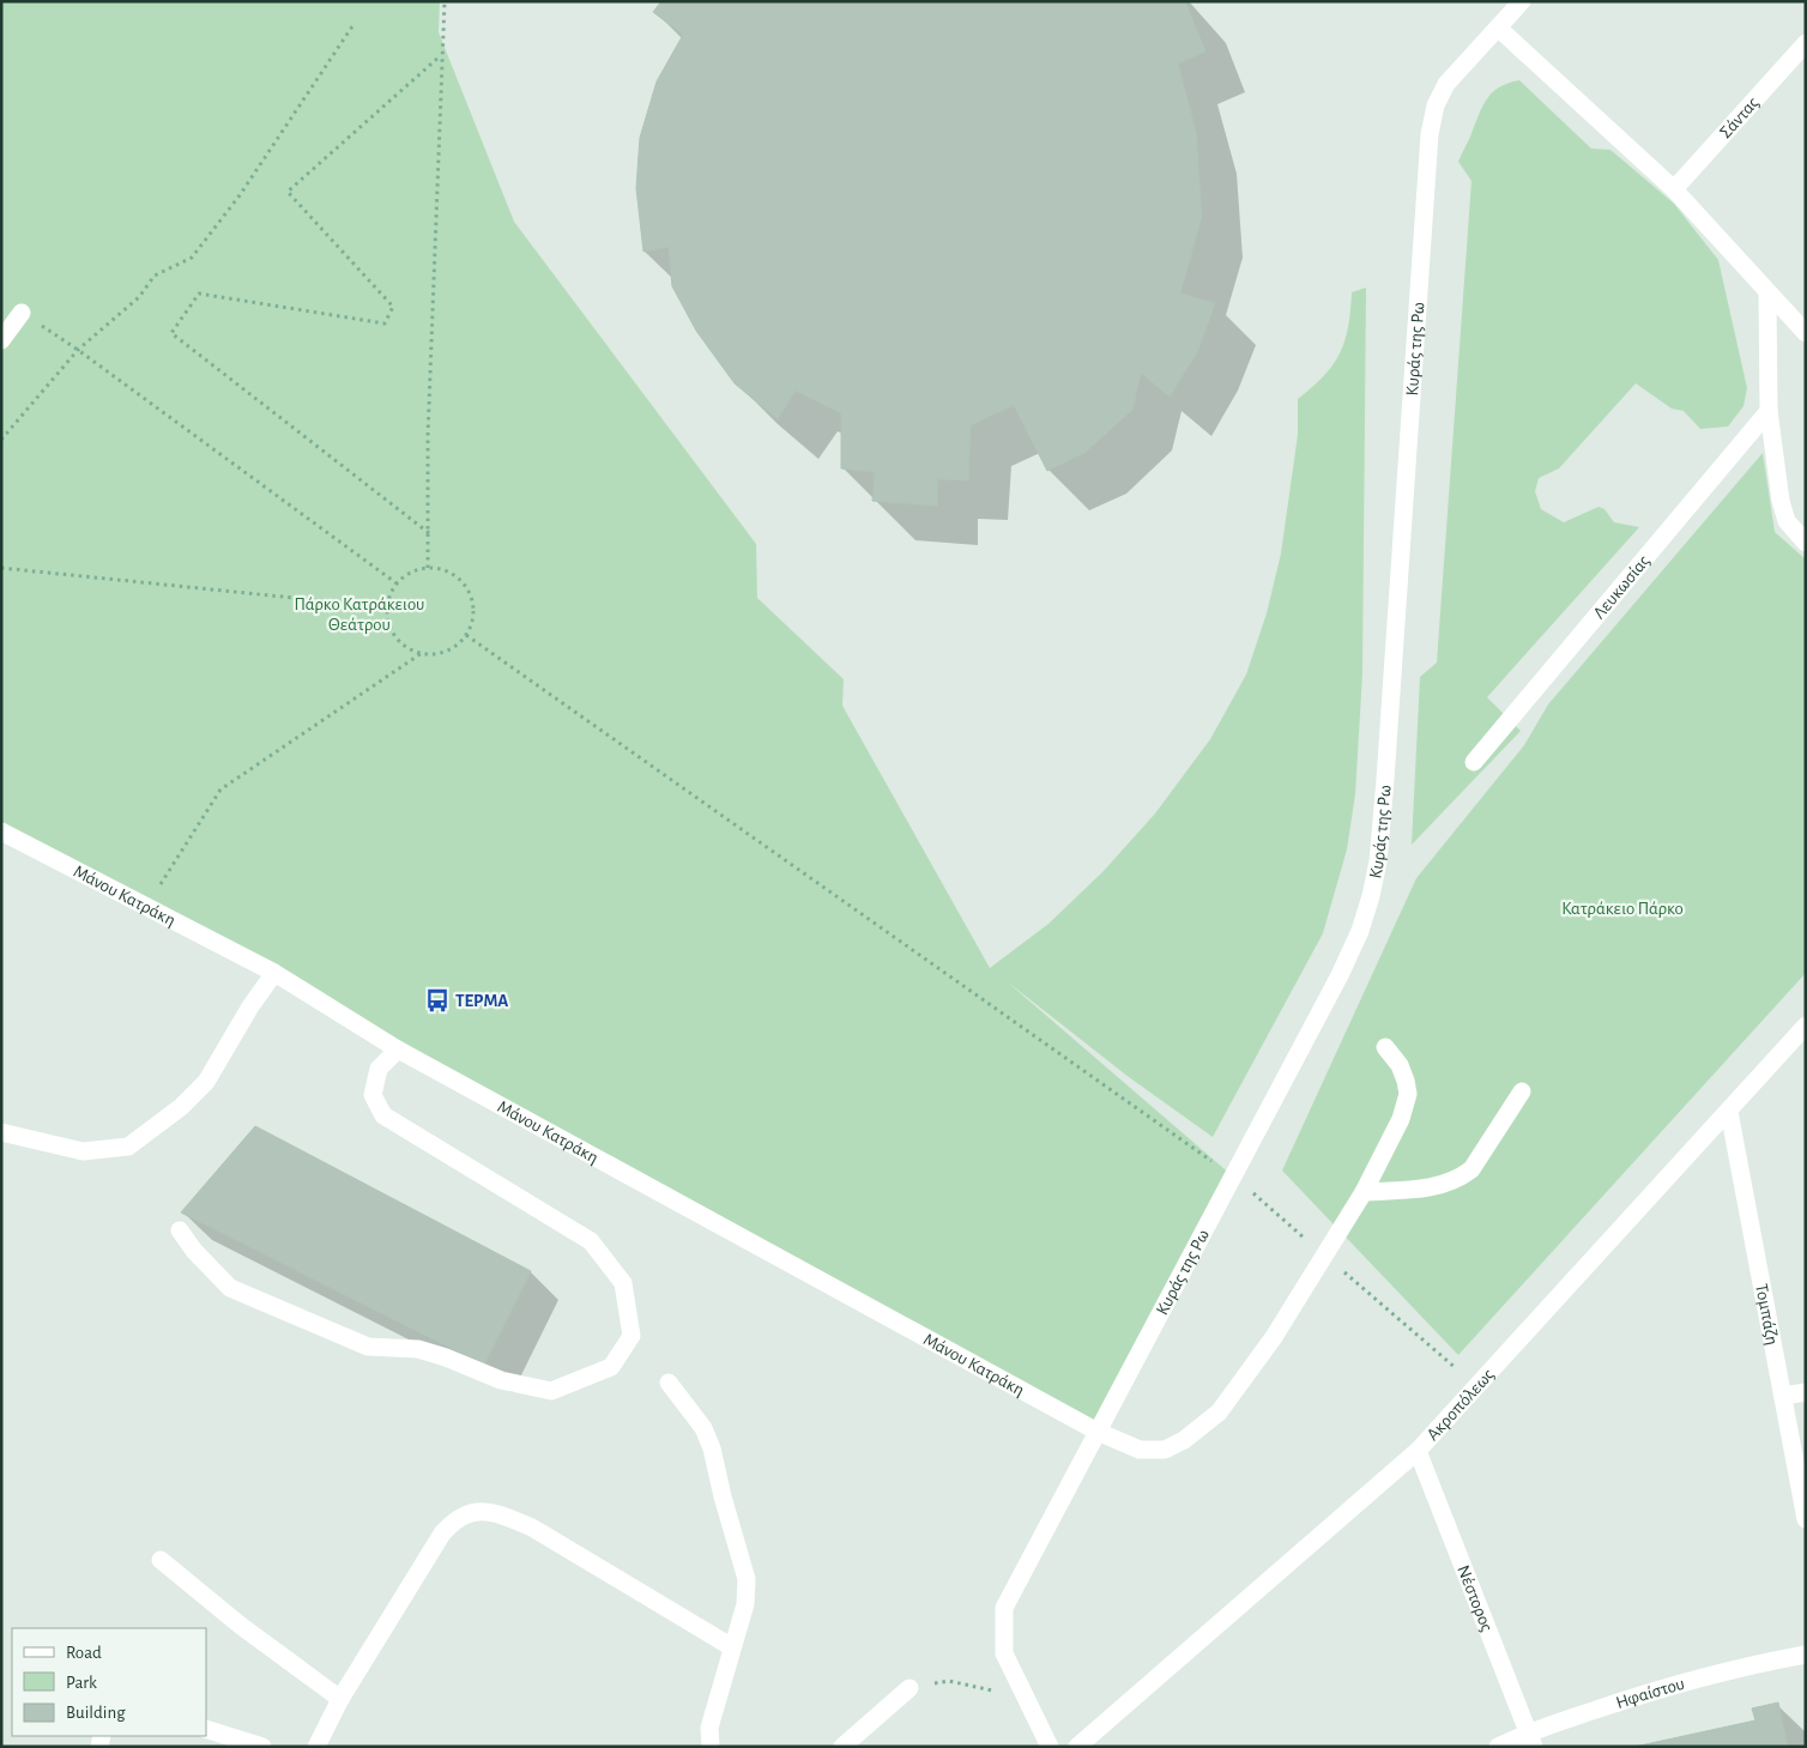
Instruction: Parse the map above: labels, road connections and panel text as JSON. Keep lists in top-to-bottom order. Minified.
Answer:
{"streets":{"street":["Σάντας","Κυράς της Ρω","Λευκωσίας","Μάνου Κατράκη","Τομπάζη","Ακροπόλεως","Νέστορος","Ηφαίστου"]},"crossings":[["Κυράς της Ρω","Μάνου Κατράκη"],["Τομπάζη","Ακροπόλεως"],["Ακροπόλεως","Νέστορος"],["Νέστορος","Ηφαίστου"]],"parks":["Πάρκο Κατράκειου Θεάτρου","Κατράκειο Πάρκο"],"places":{"bus stop":["ΤΕΡΜΑ"]},"legend":["Road","Park","Building"]}
